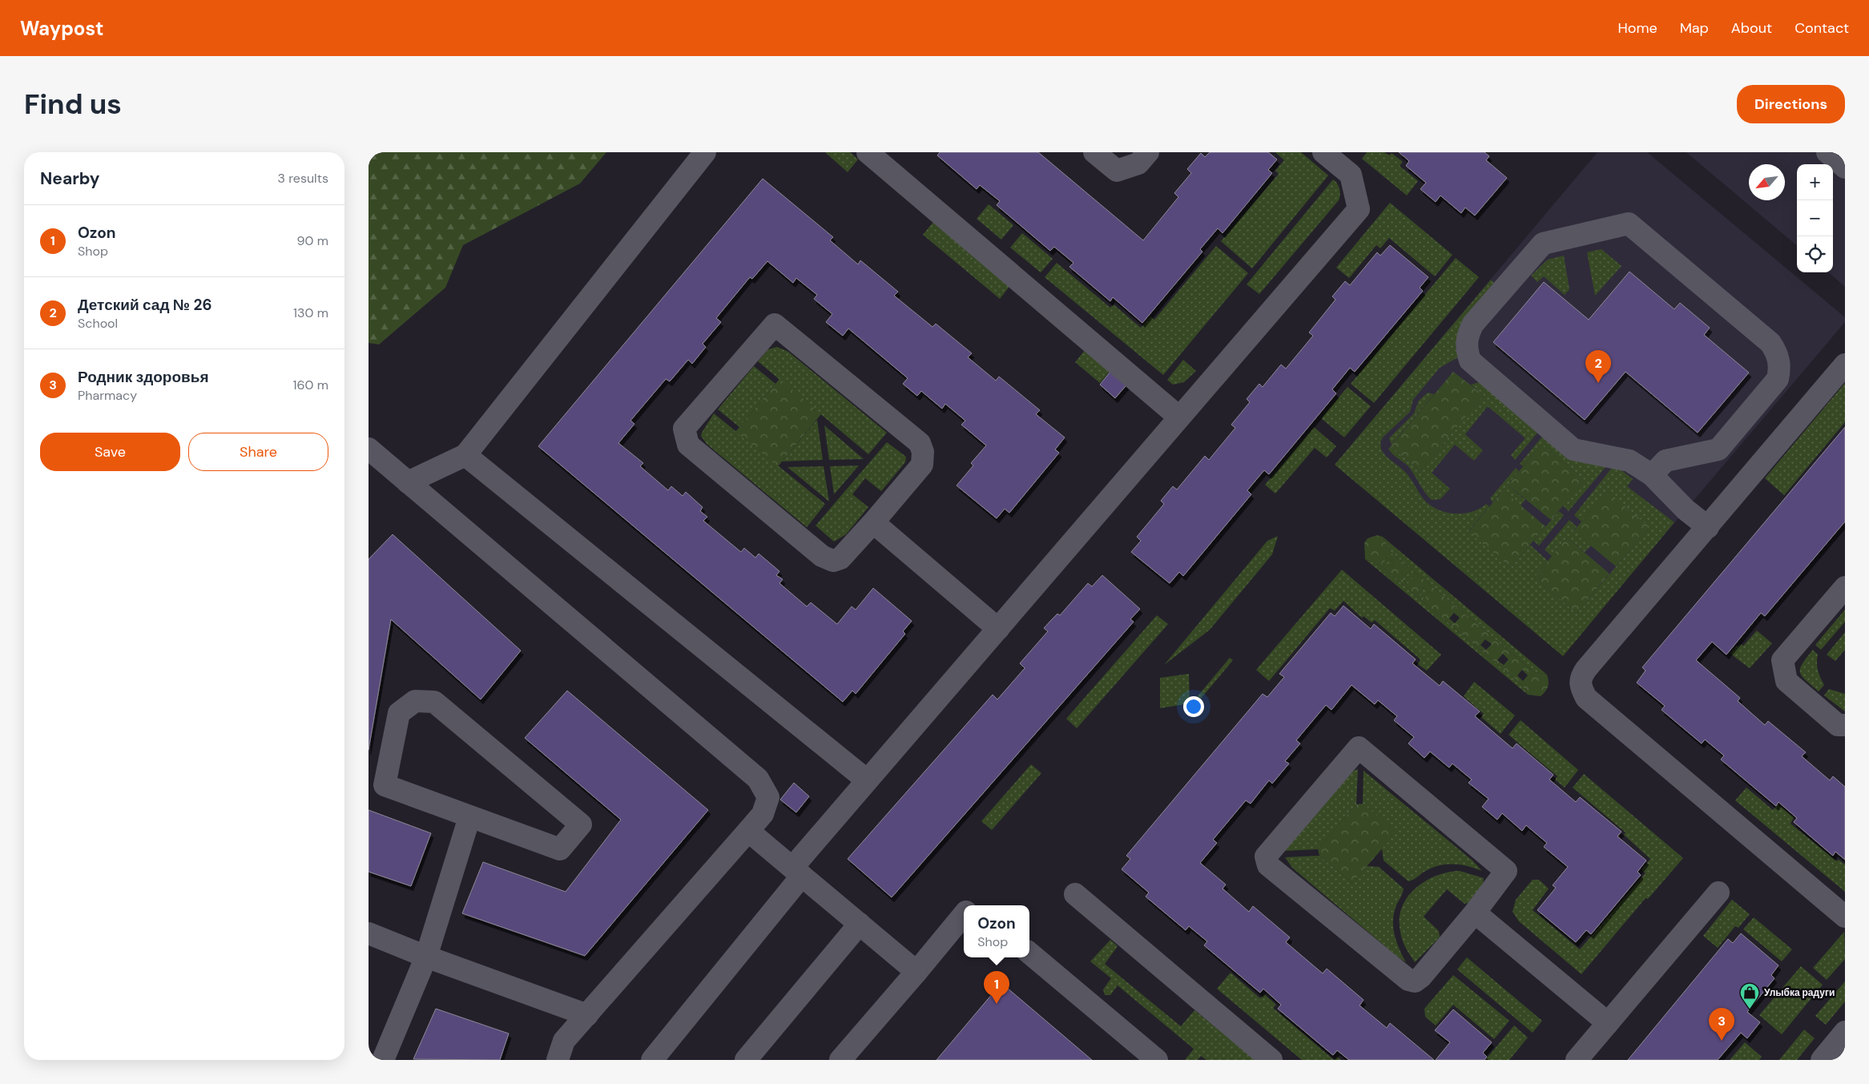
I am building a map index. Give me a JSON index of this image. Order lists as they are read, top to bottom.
{
  "places": {
    "shop": ["Улыбка радуги"]
  },
  "north": "bottom left",
  "page": {
    "header": "Waypost",
    "nav": [
      "Home",
      "Map",
      "About",
      "Contact"
    ],
    "buttons": [
      "Directions",
      ["Save", "Share"]
    ],
    "title": "Find us",
    "heading": ["Nearby", "3 results"],
    "map_buttons": ["+", "−"],
    "list": [
      {
        "mark": "1",
        "name": "Ozon",
        "note": "Shop",
        "value": "90 m"
      },
      {
        "mark": "2",
        "name": "Детский сад № 26",
        "note": "School",
        "value": "130 m"
      },
      {
        "mark": "3",
        "name": "Родник здоровья",
        "note": "Pharmacy",
        "value": "160 m"
      }
    ],
    "pins": ["2", "1", "3"],
    "popup": ["Ozon", "Shop"]
  }
}
